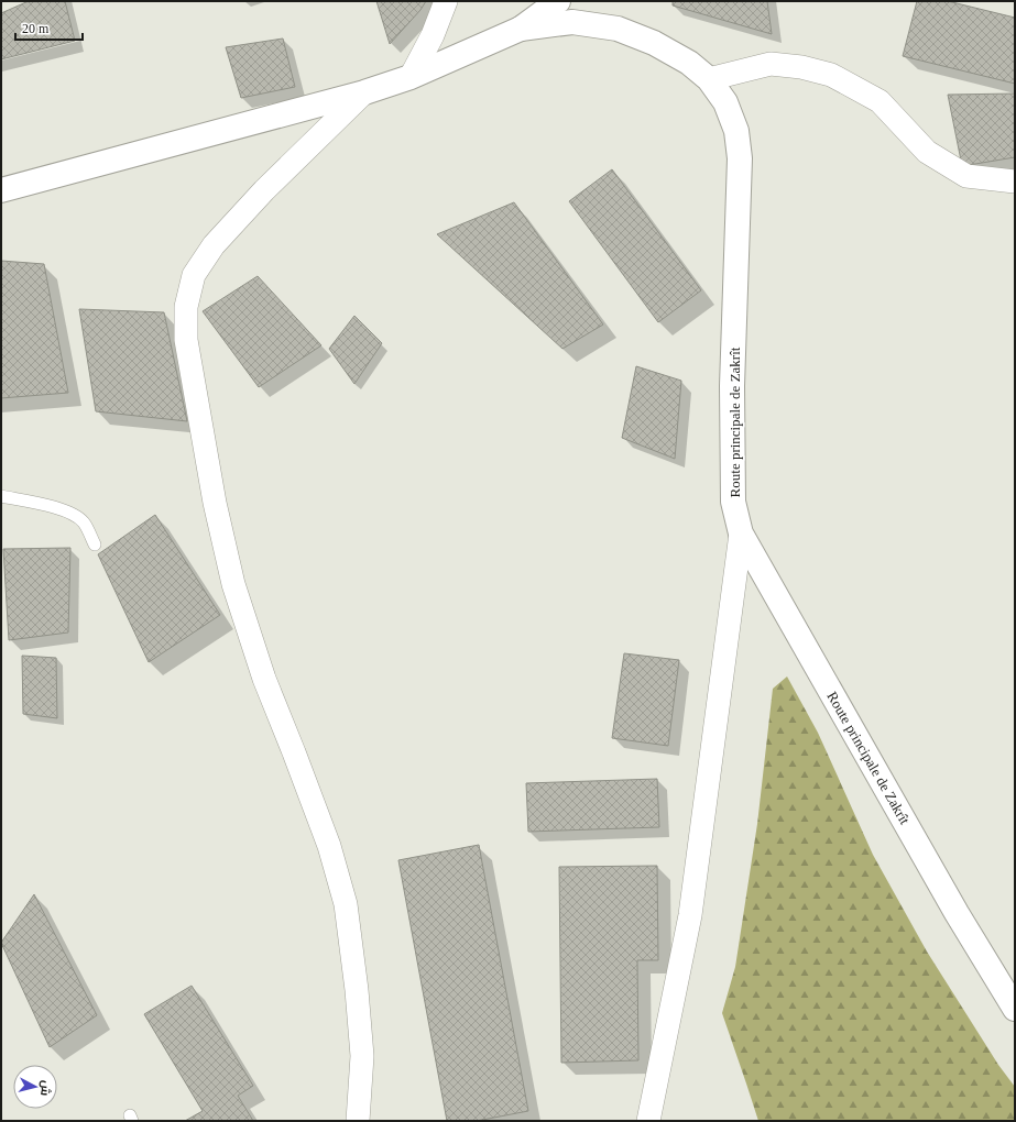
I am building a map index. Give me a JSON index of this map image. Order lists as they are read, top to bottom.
{
  "streets": {
    "street": ["Route principale de Zakrît"]
  },
  "scale_bar": "20 m",
  "north": "right"
}
